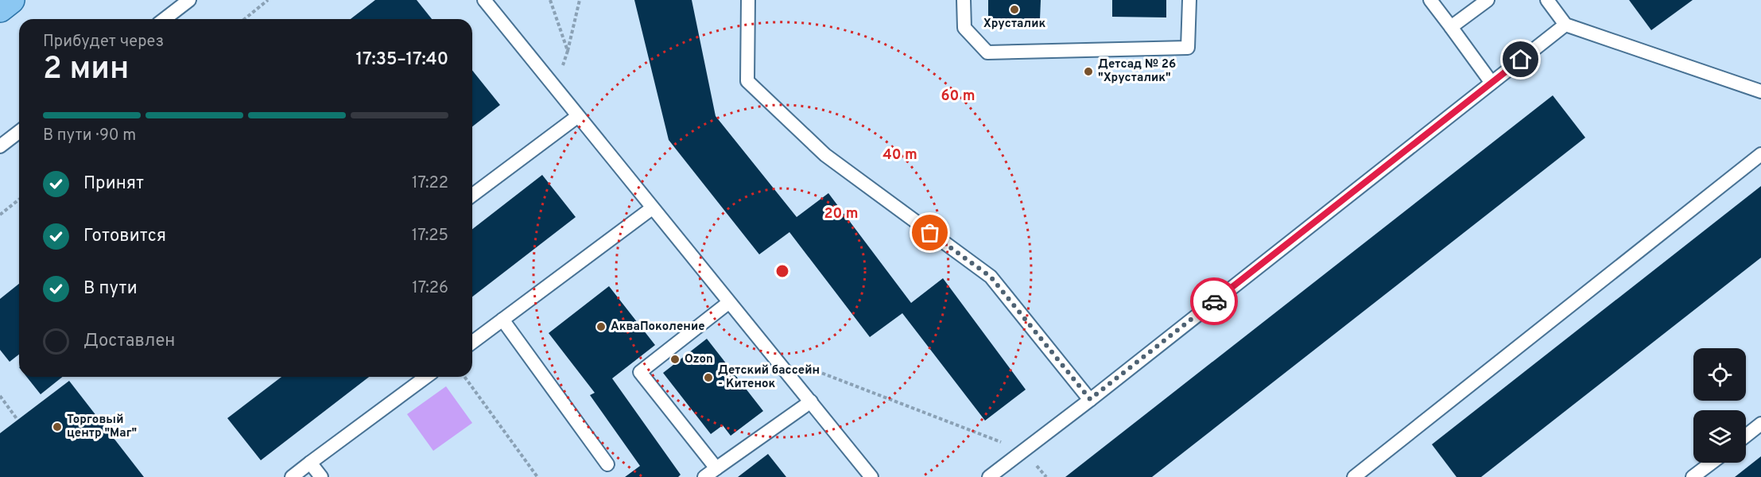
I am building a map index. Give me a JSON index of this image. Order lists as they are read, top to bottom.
{
  "places": [
    "Хрусталик",
    "Детсад № 26 \"Хрусталик\"",
    "АкваПоколение",
    "Ozon",
    "Детский бассейн - Китенок",
    "Торговый центр \"Маг\""
  ],
  "page": {
    "heading": ["2 мин", "Прибудет через", "17:35–17:40"],
    "bar": "В пути · 90 m",
    "list": [
      ["Принят", "17:22"],
      ["Готовится", "17:25"],
      ["В пути", "17:26"],
      "Доставлен"
    ]
  },
  "rings": ["60 m", "40 m", "20 m"]
}
